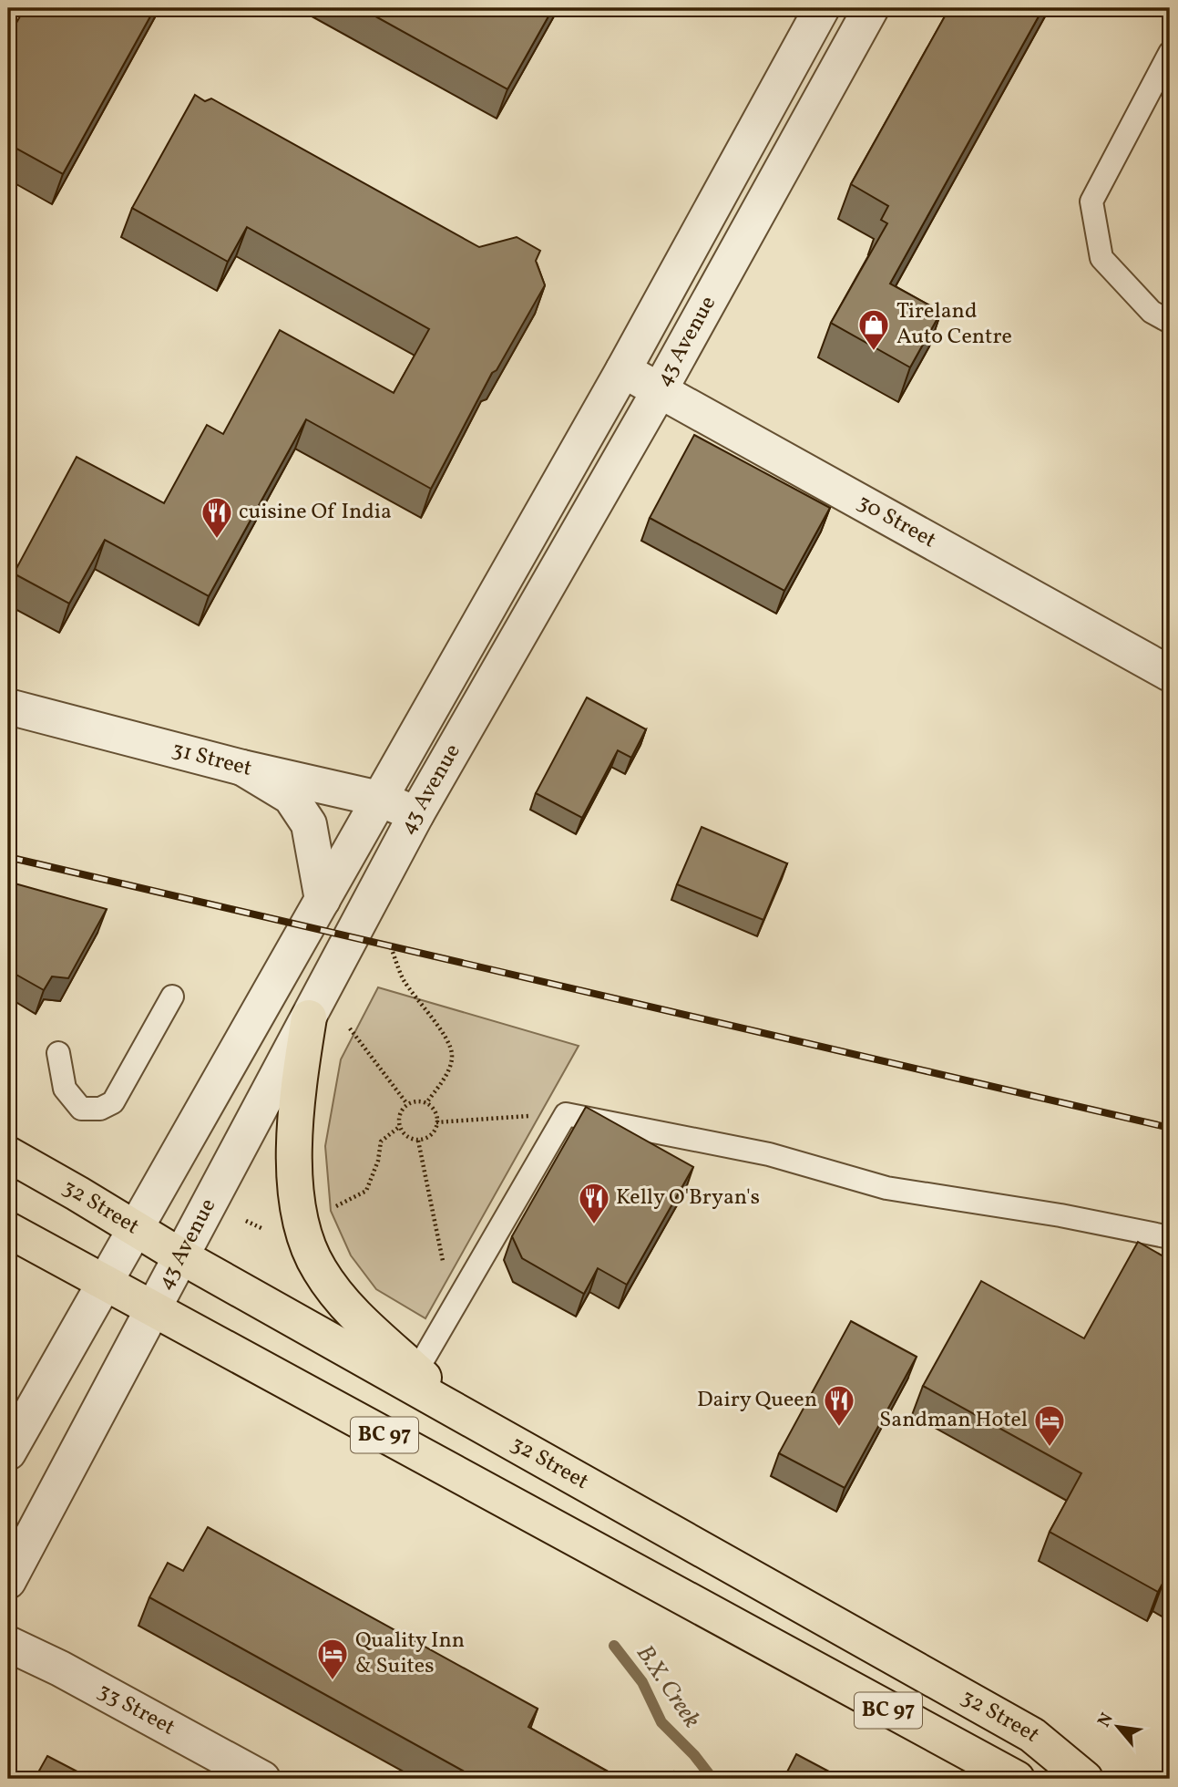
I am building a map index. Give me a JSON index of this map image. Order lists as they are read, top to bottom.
{
  "streets": {
    "highway": ["32 Street", "BC 97"],
    "street": [
      "43 Avenue",
      "30 Street",
      "31 Street",
      "33 Street"
    ]
  },
  "crossings": [
    ["43 Avenue", "30 Street"],
    ["43 Avenue", "31 Street"],
    ["43 Avenue", "32 Street"]
  ],
  "water": ["B.X. Creek"],
  "places": {
    "shop": ["Tireland Auto Centre"],
    "restaurant": ["cuisine Of India", "Kelly O'Bryan's", "Dairy Queen"],
    "hotel": ["Sandman Hotel", "Quality Inn & Suites"]
  },
  "north": "top left"
}
